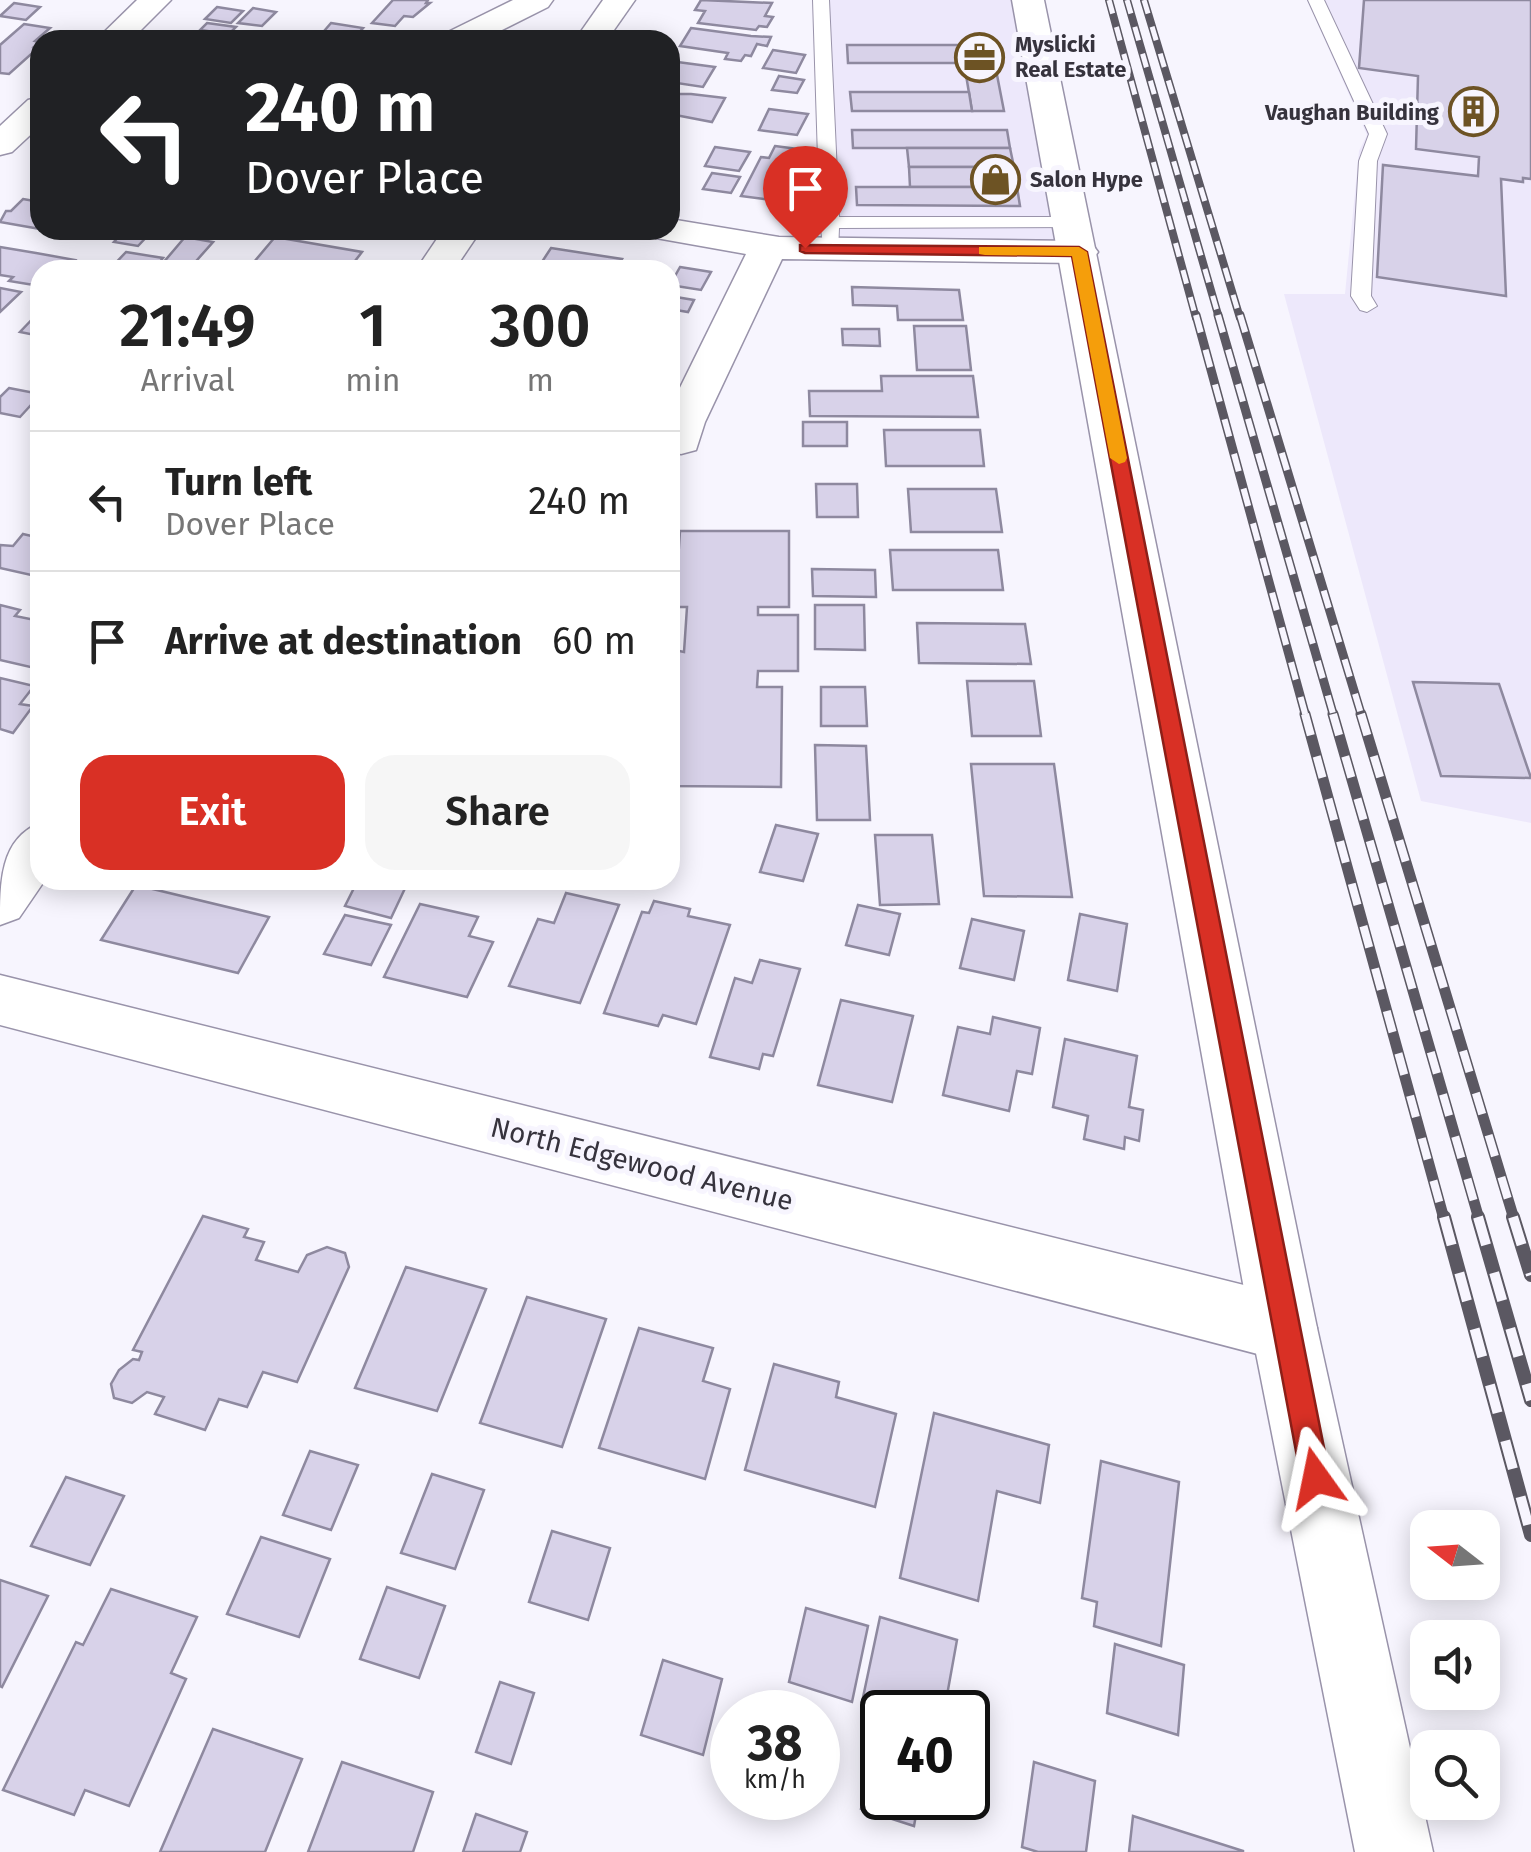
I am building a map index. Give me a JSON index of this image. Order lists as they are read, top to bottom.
{
  "streets": {
    "street": ["North Edgewood Avenue"]
  },
  "places": {
    "office": ["Myslicki Real Estate"],
    "building": ["Vaughan Building"],
    "shop": ["Salon Hype"]
  },
  "north": "left",
  "page": {
    "turn": ["240 m", "Dover Place"],
    "eta": [
      "21:49",
      "Arrival",
      "1",
      "min",
      "300",
      "m"
    ],
    "list": [
      {
        "name": "Turn left",
        "note": "Dover Place",
        "value": "240 m"
      },
      {
        "name": "Arrive at destination",
        "value": "60 m"
      }
    ],
    "buttons": ["Exit", "Share"],
    "speed": "38 km/h",
    "limit": "40"
  }
}
